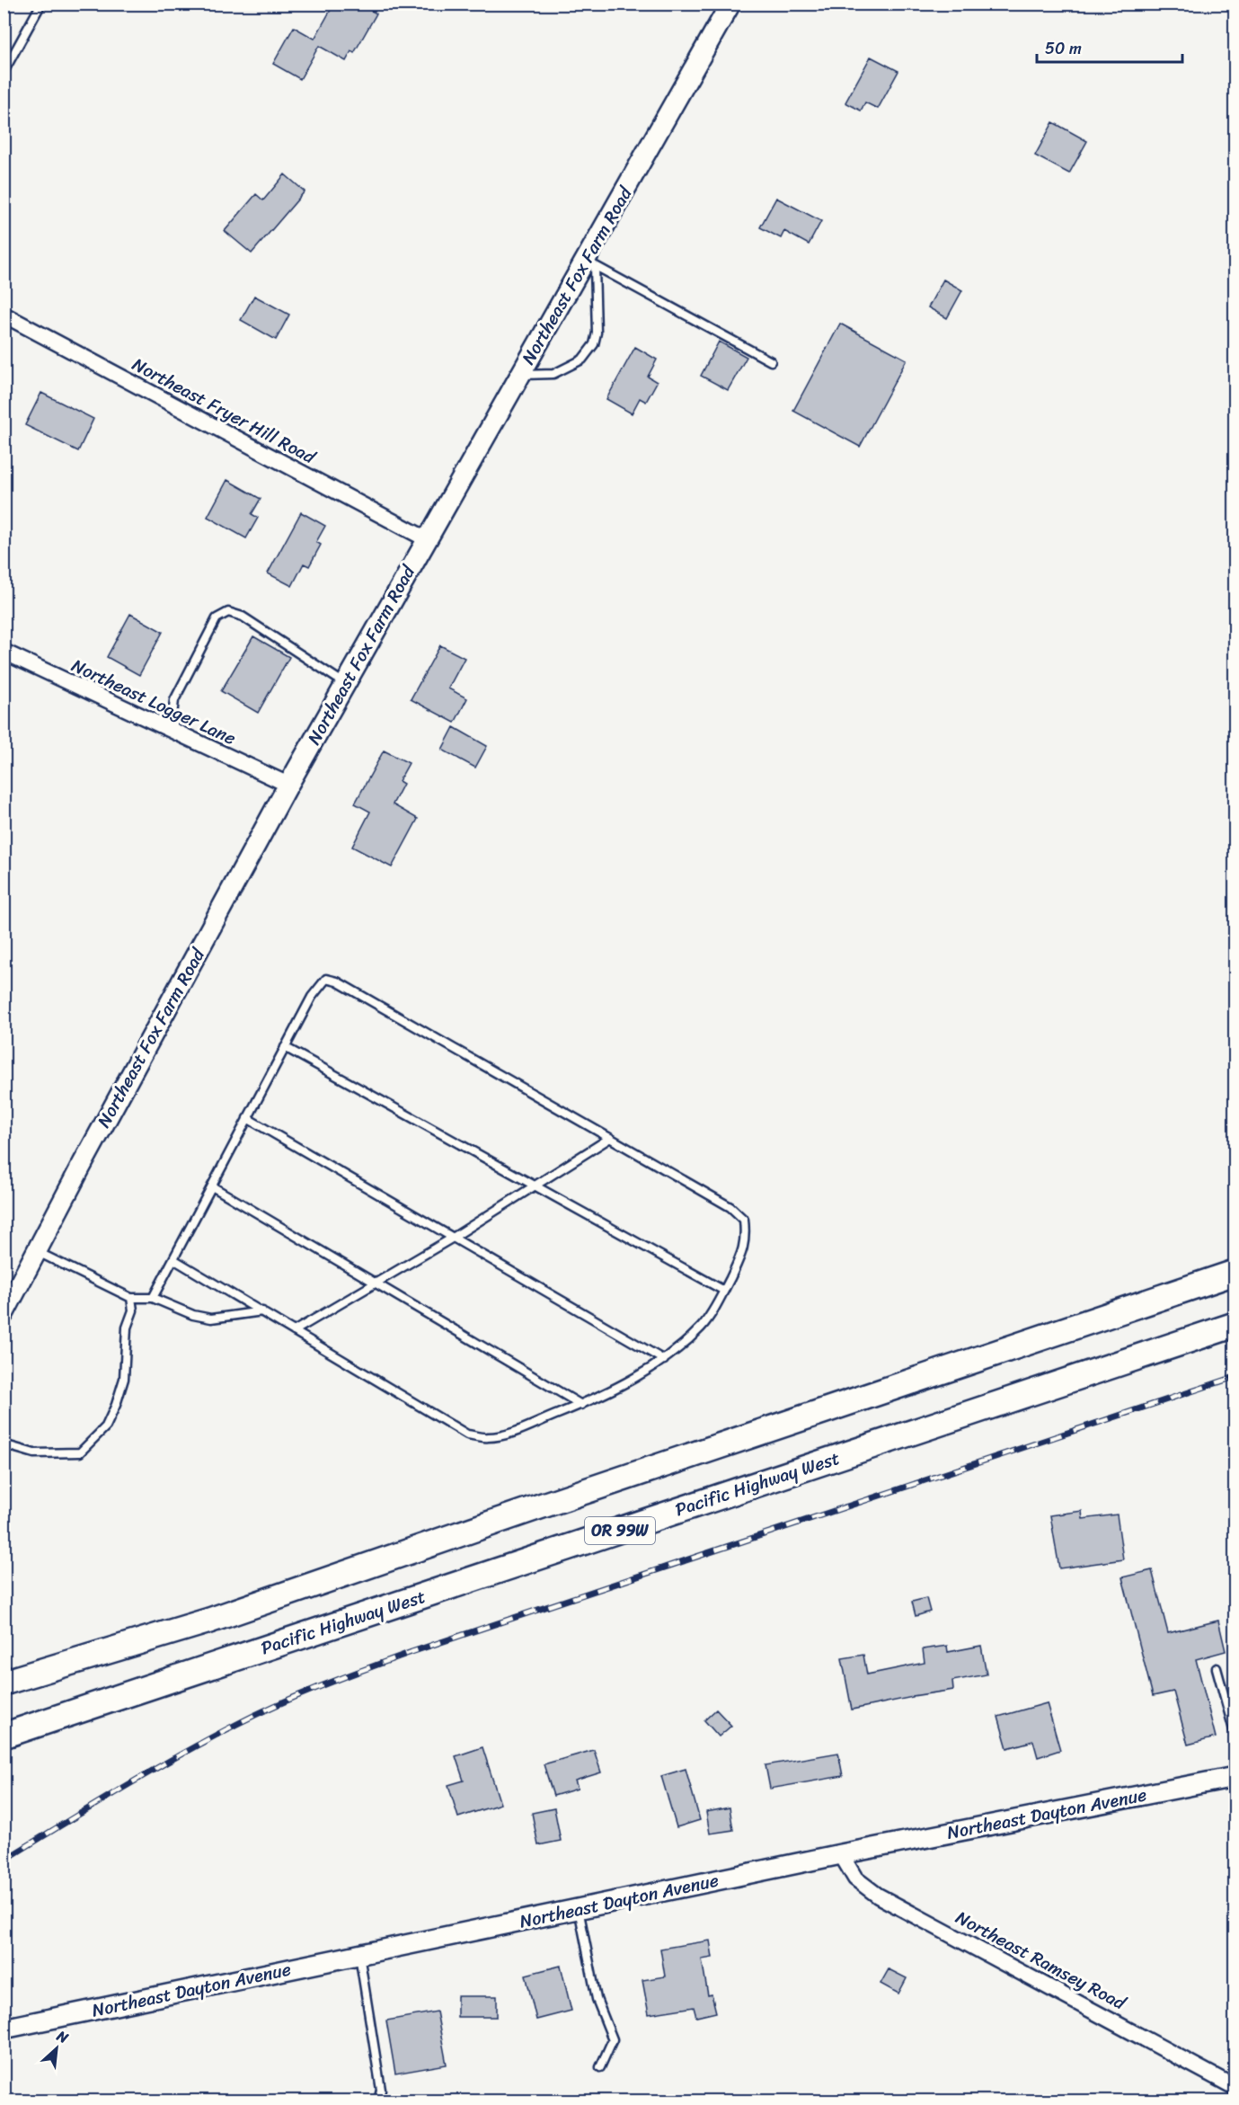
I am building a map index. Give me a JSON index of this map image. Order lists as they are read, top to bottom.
{
  "streets": {
    "main road": ["Pacific Highway West", "OR 99W"],
    "street": [
      "Northeast Fox Farm Road",
      "Northeast Fryer Hill Road",
      "Northeast Logger Lane",
      "Northeast Dayton Avenue",
      "Northeast Ramsey Road"
    ]
  },
  "crossings": [
    ["Northeast Fox Farm Road", "Northeast Fryer Hill Road"],
    ["Northeast Fox Farm Road", "Northeast Logger Lane"],
    ["Northeast Dayton Avenue", "Northeast Ramsey Road"]
  ],
  "scale_bar": "50 m",
  "north": "top right"
}
